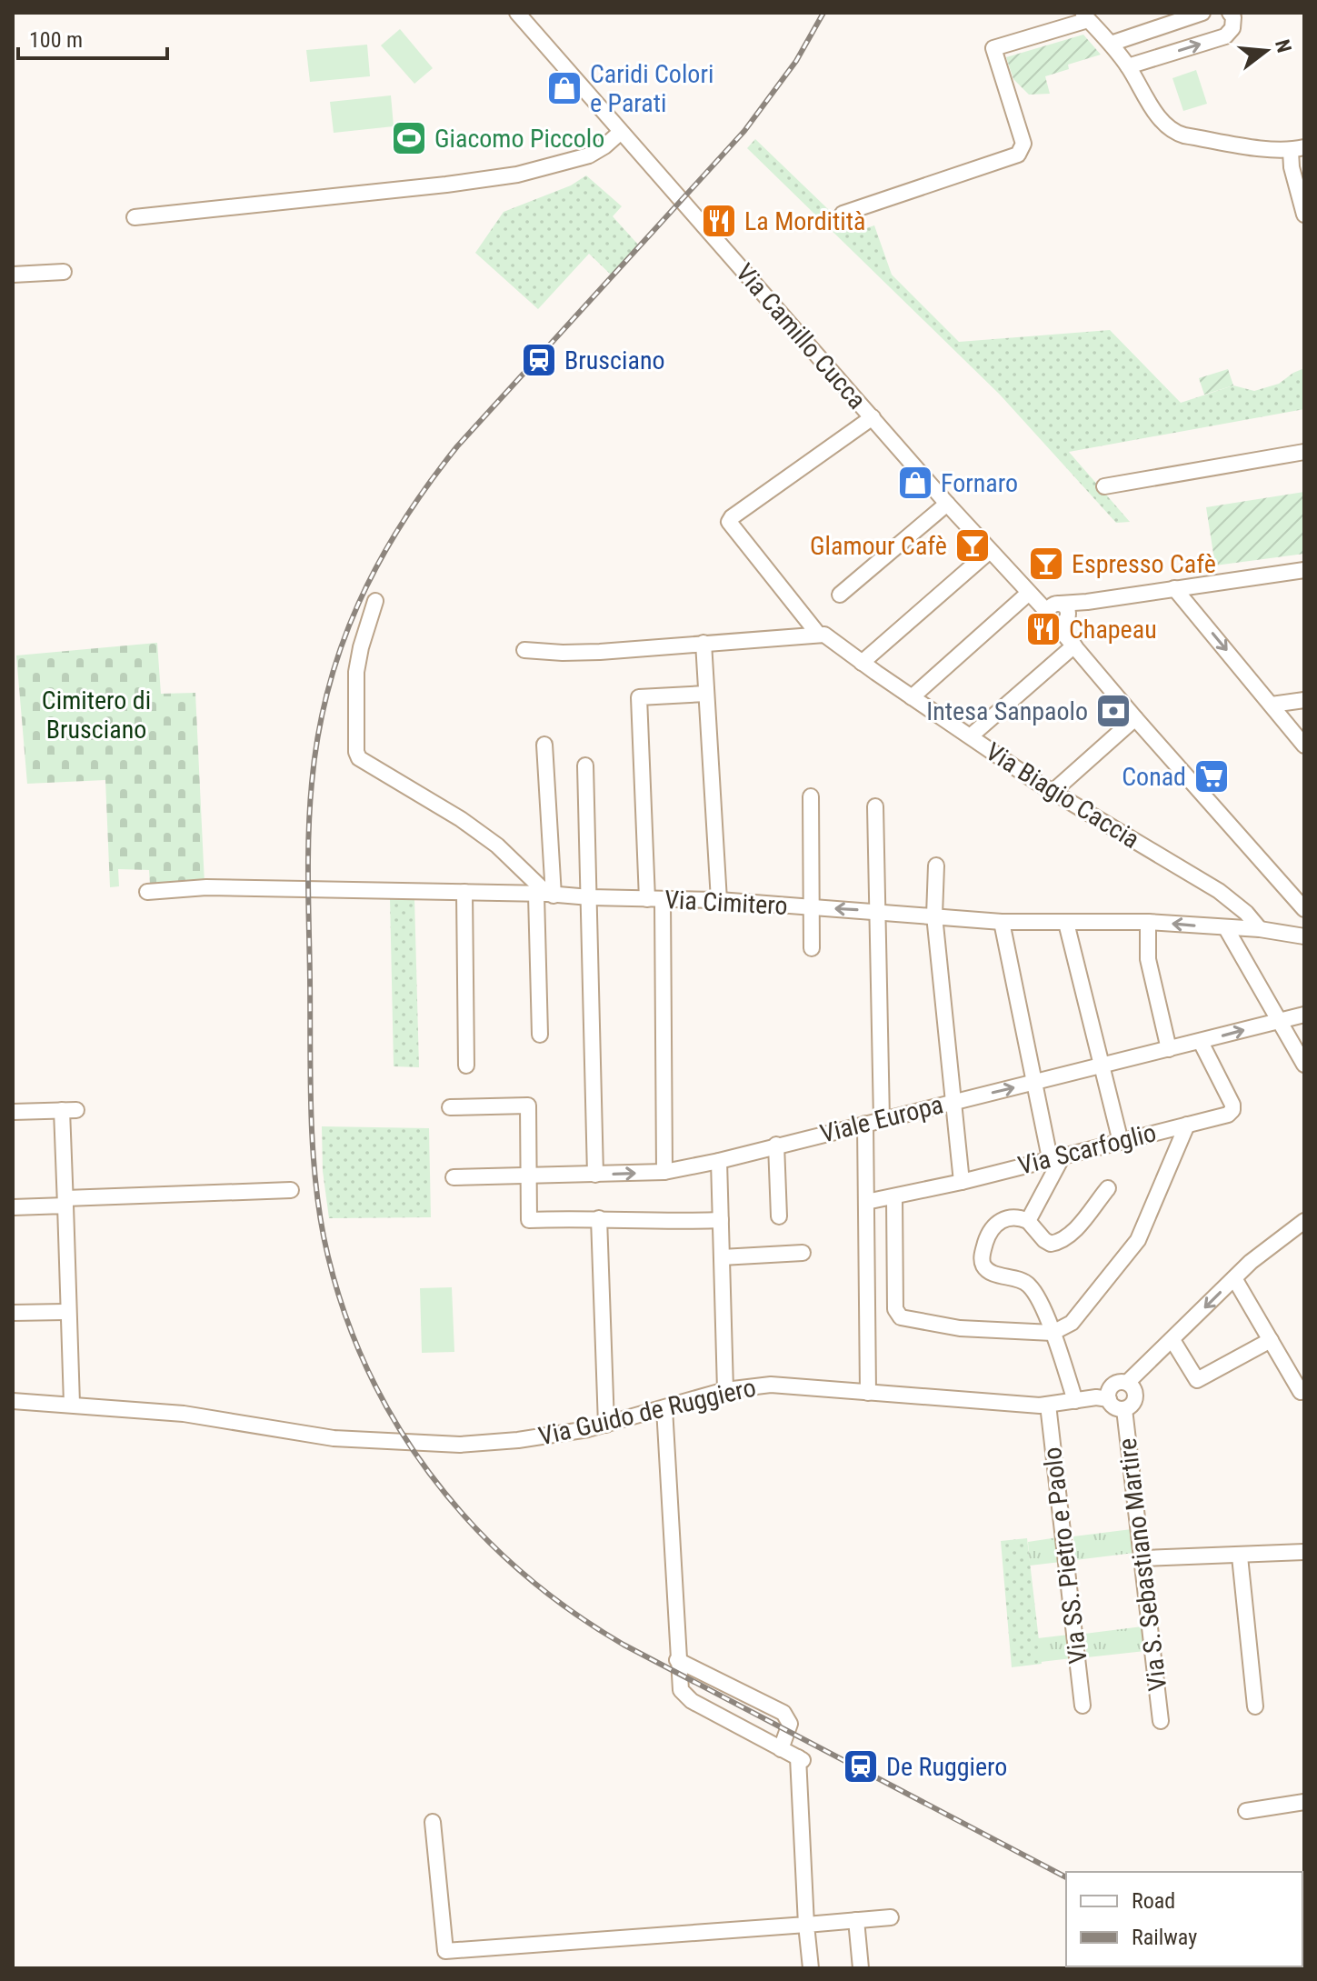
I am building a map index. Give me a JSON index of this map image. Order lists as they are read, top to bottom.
{
  "streets": {
    "street": [
      "Via Camillo Cucca",
      "Via Biagio Caccia",
      "Via Cimitero",
      "Viale Europa",
      "Via Scarfoglio",
      "Via Guido de Ruggiero",
      "Via SS. Pietro e Paolo",
      "Via S. Sebastiano Martire"
    ]
  },
  "crossings": [
    ["Via Camillo Cucca", "Via Biagio Caccia"],
    ["Via Biagio Caccia", "Via Cimitero"],
    ["Viale Europa", "Via Scarfoglio"],
    ["Via Guido de Ruggiero", "Via SS. Pietro e Paolo"],
    ["Via Guido de Ruggiero", "Via S. Sebastiano Martire"]
  ],
  "parks": ["Cimitero di Brusciano"],
  "places": {
    "shop": ["Caridi Colori e Parati", "Fornaro"],
    "sports": ["Giacomo Piccolo"],
    "restaurant": ["La Morditità", "Chapeau"],
    "station": ["Brusciano", "De Ruggiero"],
    "bar": ["Glamour Cafè", "Espresso Cafè"],
    "bank": ["Intesa Sanpaolo"],
    "supermarket": ["Conad"]
  },
  "legend": ["Road", "Railway"],
  "scale_bar": "100 m",
  "north": "right"
}
